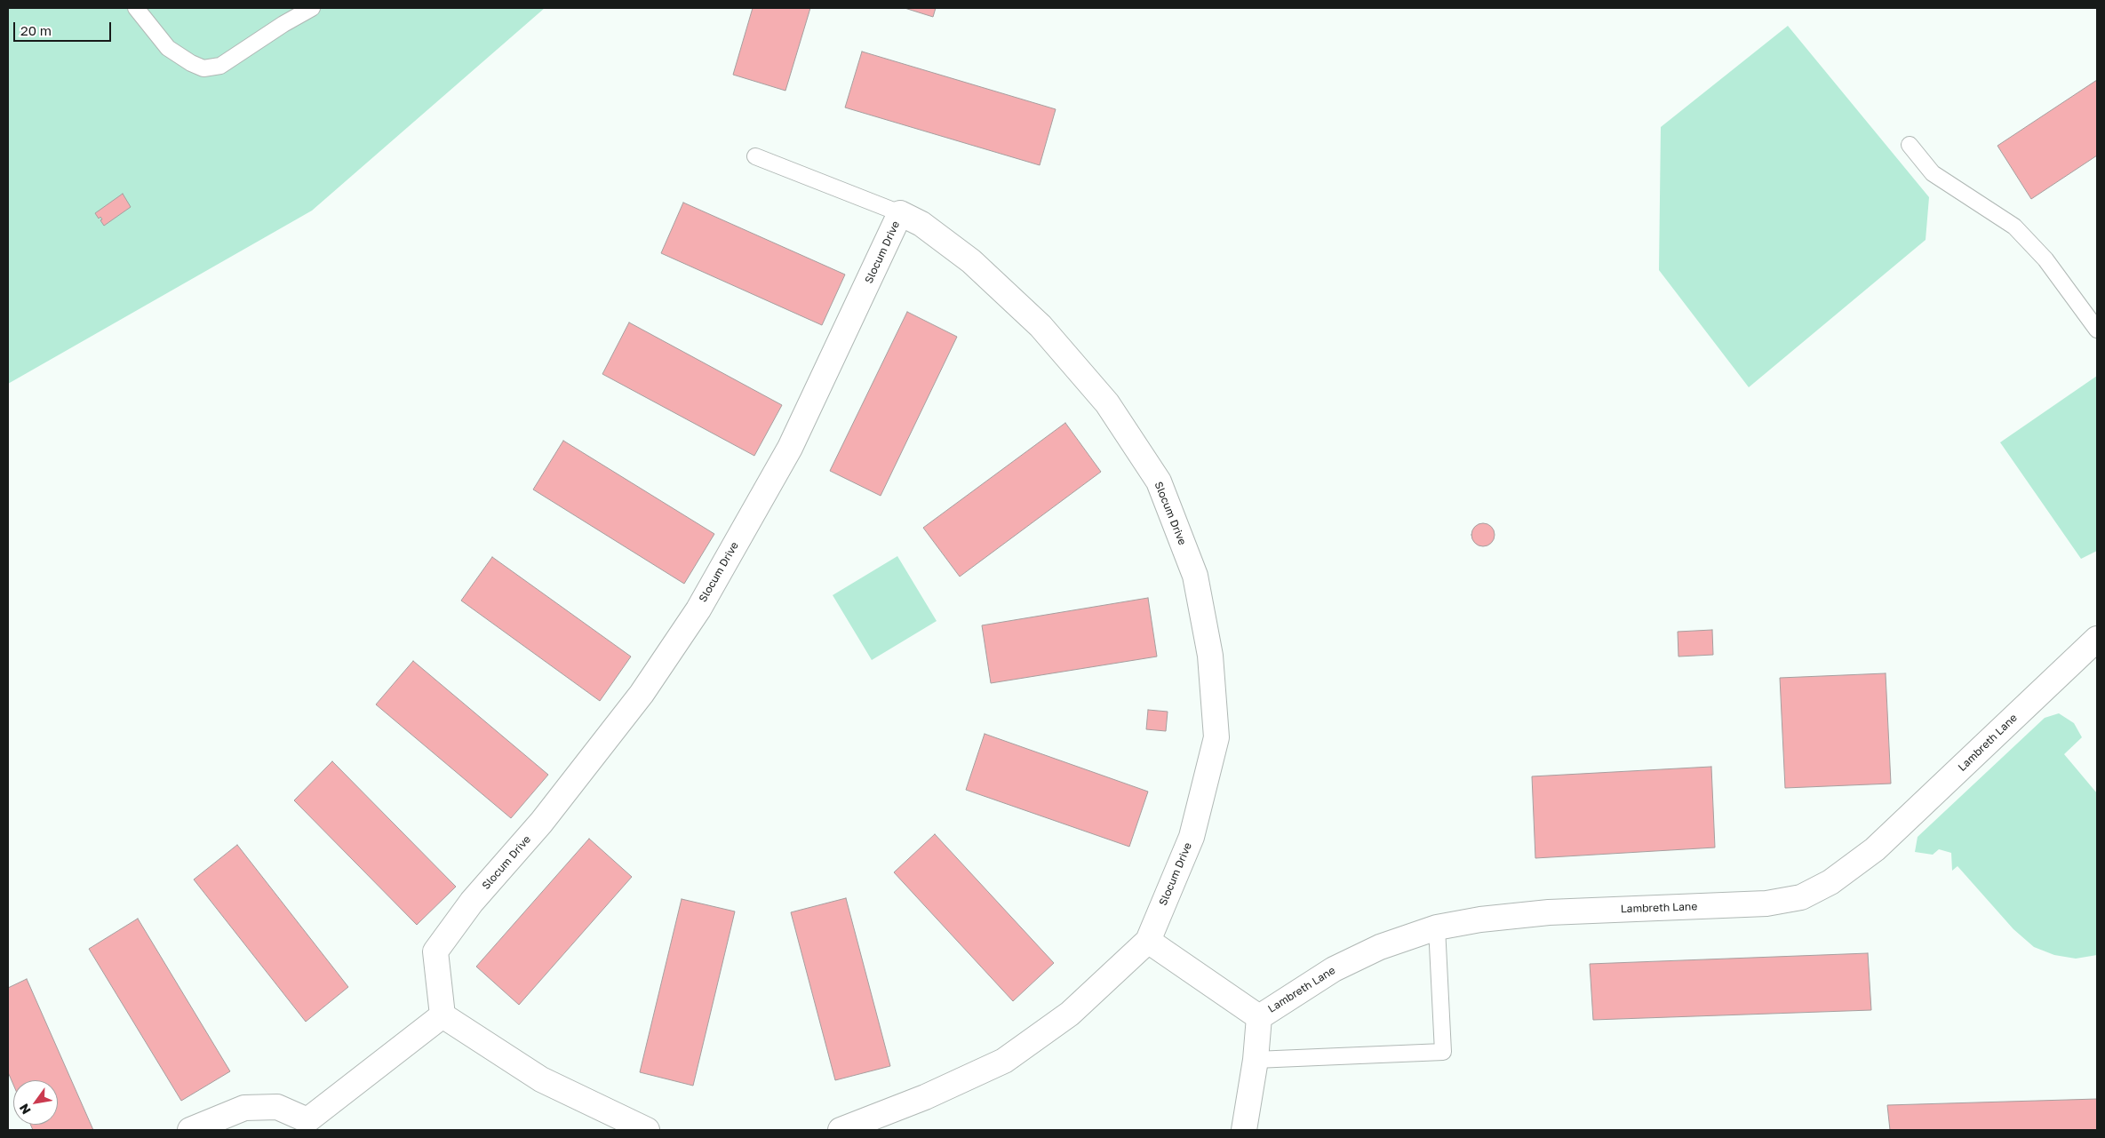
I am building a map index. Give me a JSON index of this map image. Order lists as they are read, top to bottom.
{
  "streets": {
    "street": ["Slocum Drive", "Lambreth Lane"]
  },
  "scale_bar": "20 m",
  "north": "bottom left"
}
